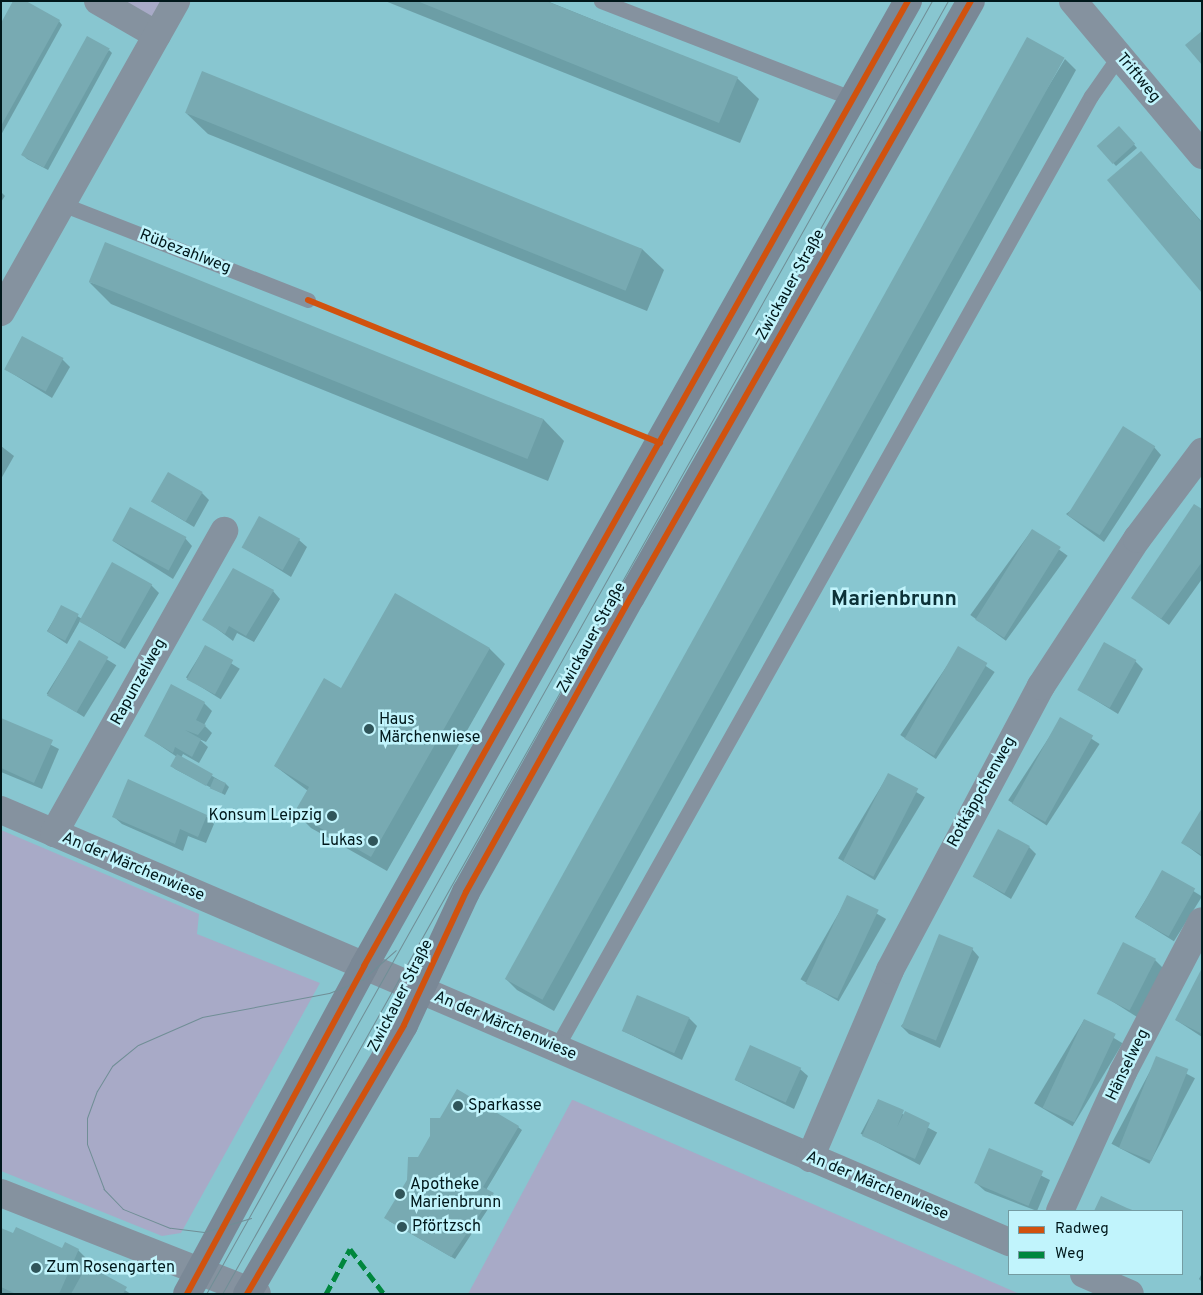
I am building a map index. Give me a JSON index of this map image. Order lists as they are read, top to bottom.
{
  "streets": {
    "main road": ["Zwickauer Straße"],
    "street": [
      "Triftweg",
      "Rapunzelweg",
      "Rotkäppchenweg",
      "An der Märchenwiese",
      "Hänselweg"
    ],
    "lane": ["Rübezahlweg"]
  },
  "crossings": [
    ["Zwickauer Straße", "An der Märchenwiese"],
    ["Rapunzelweg", "An der Märchenwiese"],
    ["Rotkäppchenweg", "An der Märchenwiese"]
  ],
  "districts": ["Marienbrunn"],
  "places": [
    "Haus Märchenwiese",
    "Konsum Leipzig",
    "Lukas",
    "Sparkasse",
    "Apotheke Marienbrunn",
    "Pförtzsch",
    "Zum Rosengarten"
  ],
  "legend": ["Radweg", "Weg"]
}
